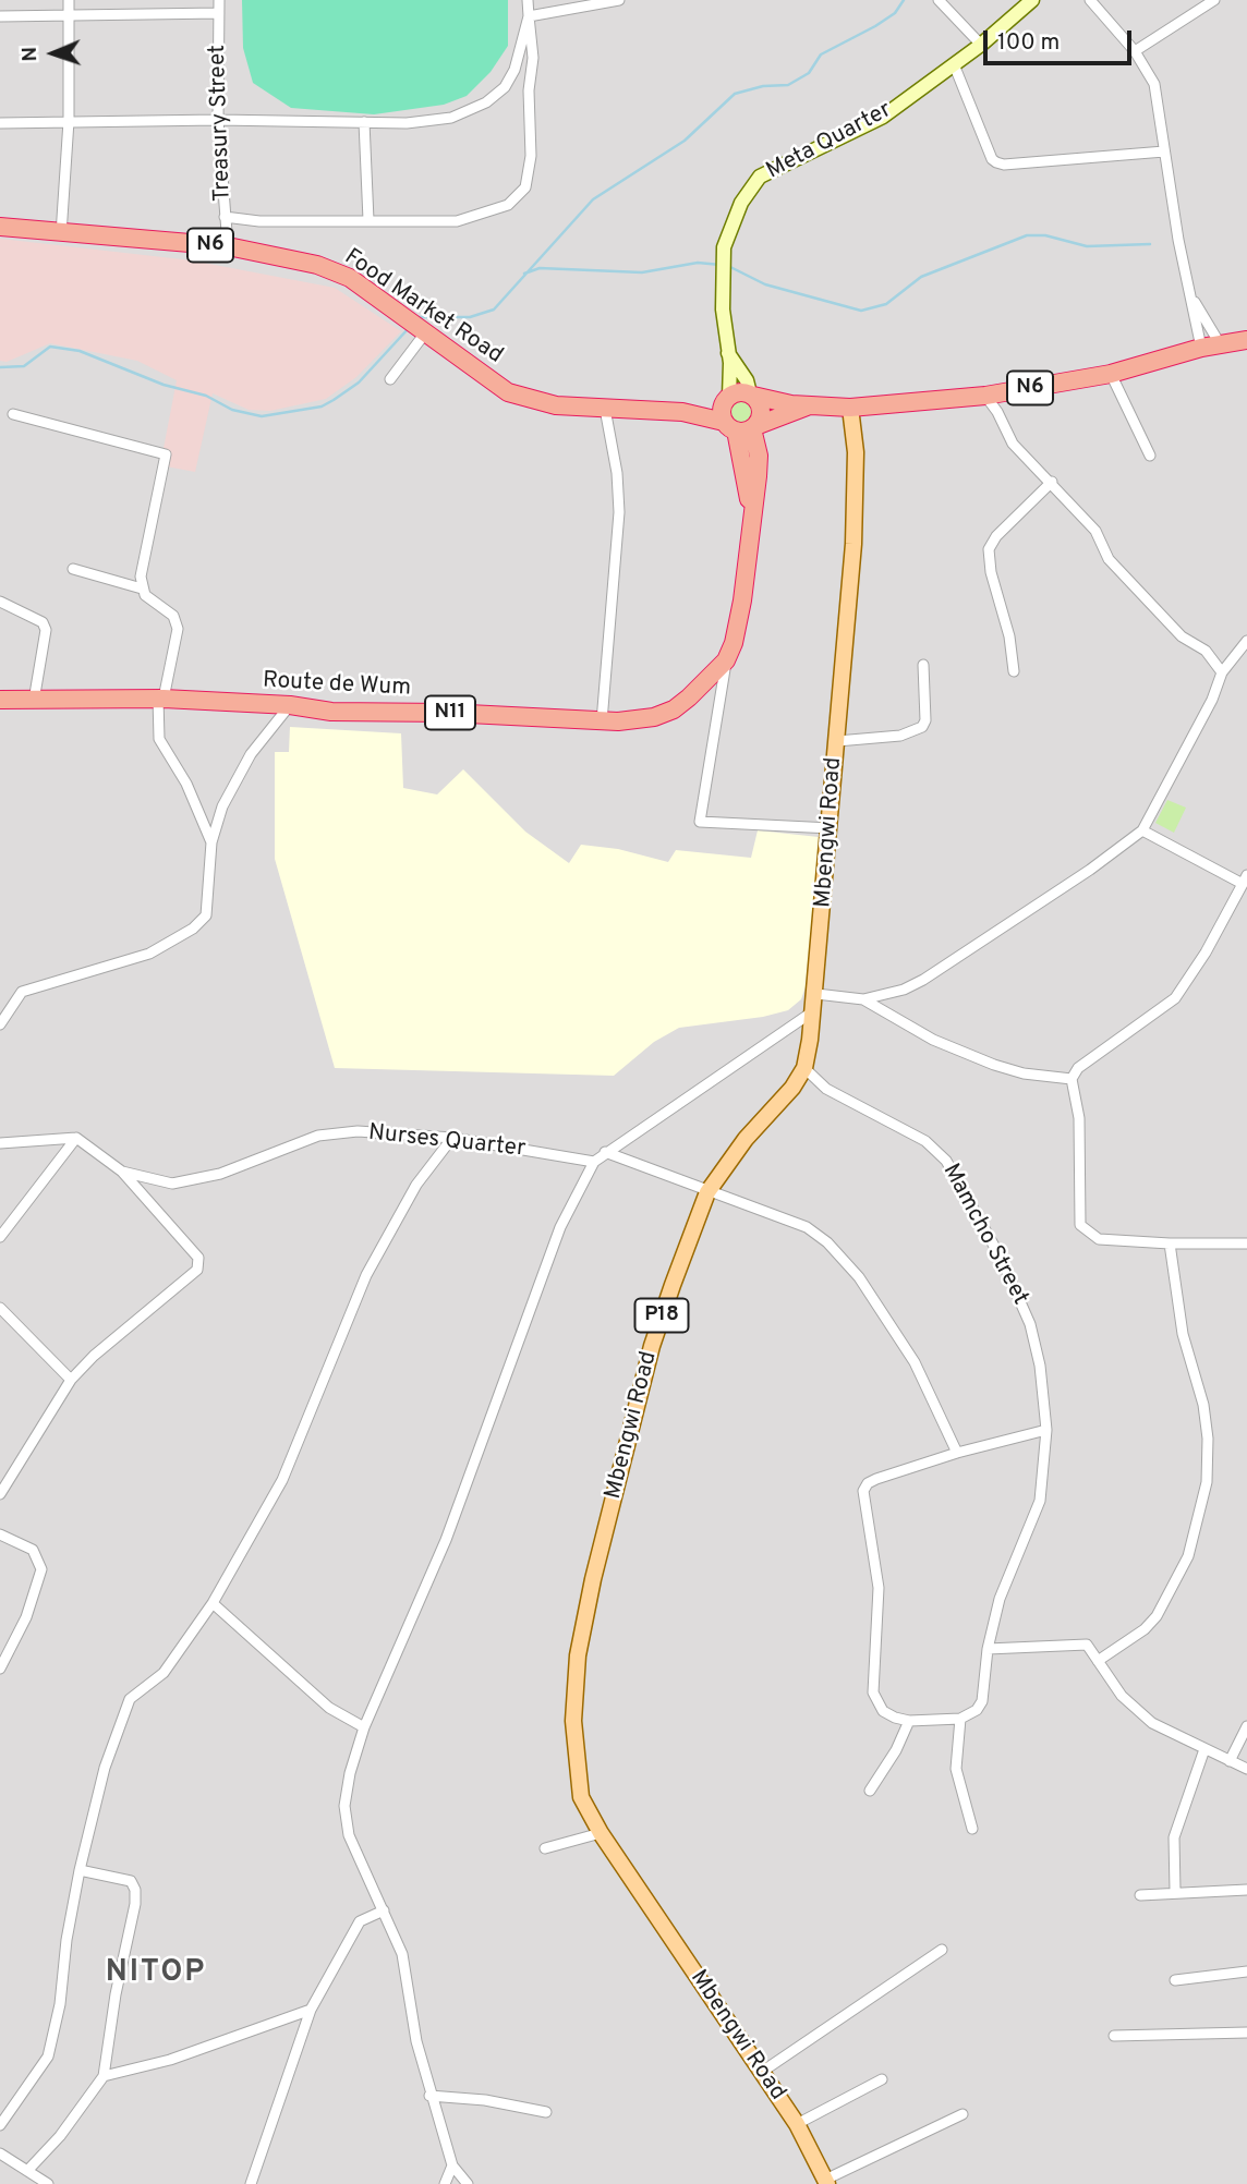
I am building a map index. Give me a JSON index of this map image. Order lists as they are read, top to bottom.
{
  "streets": {
    "highway": [
      "N6",
      "Food Market Road",
      "Route de Wum",
      "N11"
    ],
    "main road": ["Meta Quarter", "Mbengwi Road", "P18"],
    "street": ["Treasury Street", "Nurses Quarter", "Mamcho Street"]
  },
  "crossings": [
    ["Treasury Street", "Food Market Road"],
    ["N6", "Food Market Road"],
    ["N6", "Mbengwi Road"],
    ["Mbengwi Road", "Mamcho Street"]
  ],
  "districts": ["NITOP"],
  "scale_bar": "100 m",
  "north": "left"
}
